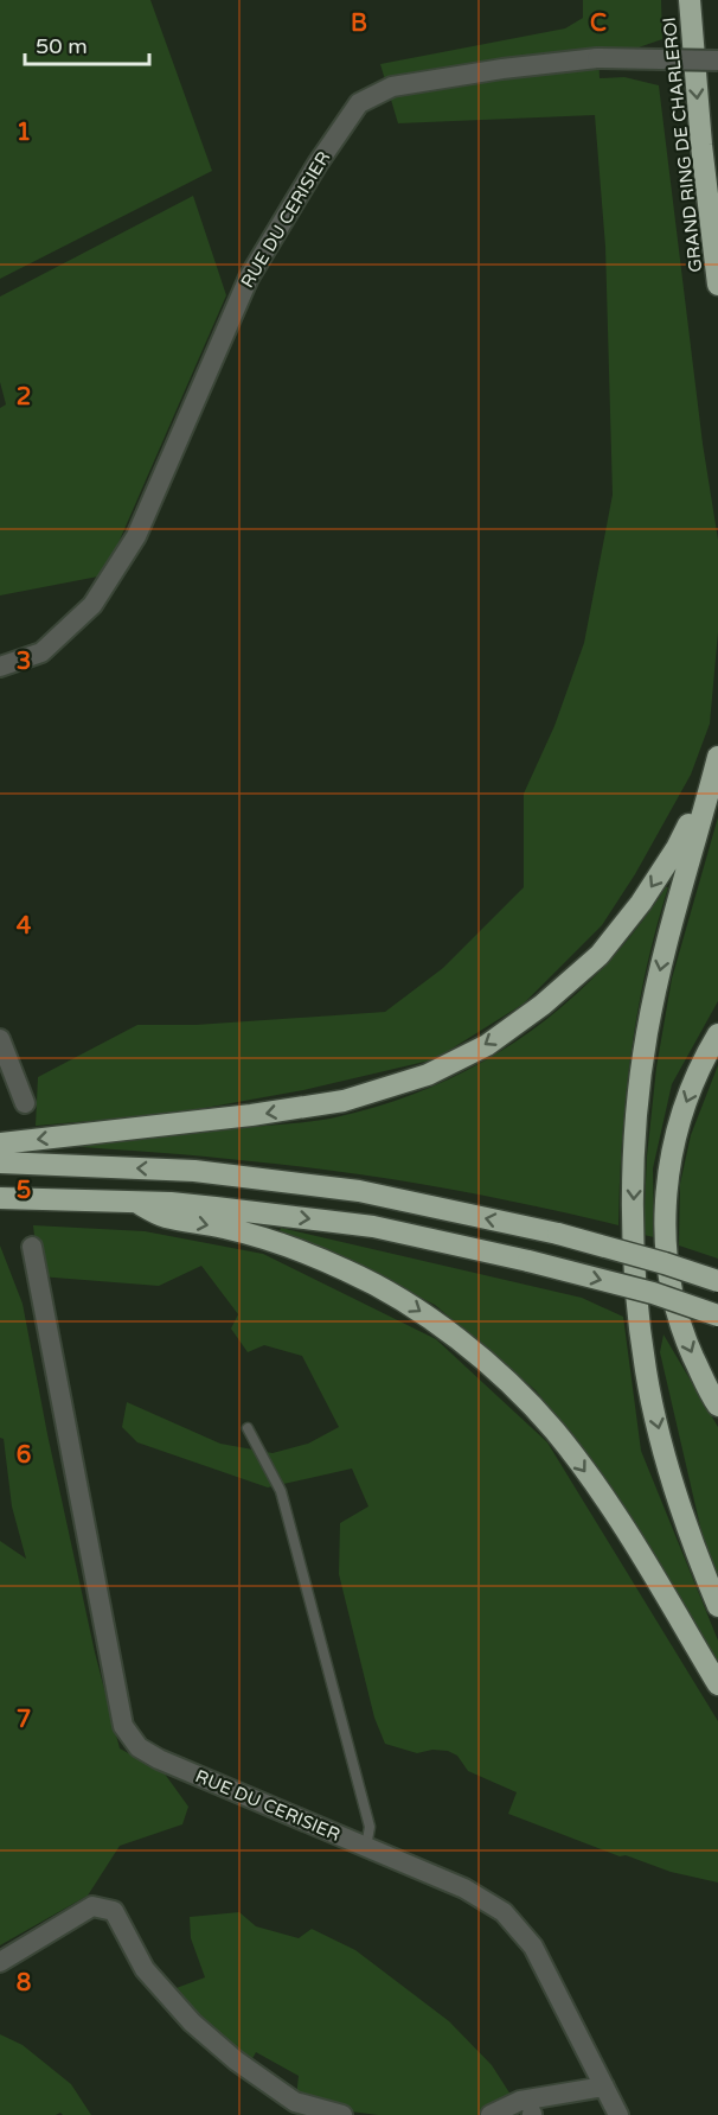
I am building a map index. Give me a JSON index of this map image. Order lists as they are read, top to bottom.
{
  "streets": {
    "highway": ["GRAND RING DE CHARLEROI"],
    "street": ["RUE DU CERISIER"]
  },
  "one_way": ["GRAND RING DE CHARLEROI"],
  "scale_bar": "50 m",
  "grid": {
    "columns": ["B", "C"],
    "rows": [
      "1",
      "2",
      "3",
      "4",
      "5",
      "6",
      "7",
      "8"
    ]
  }
}
